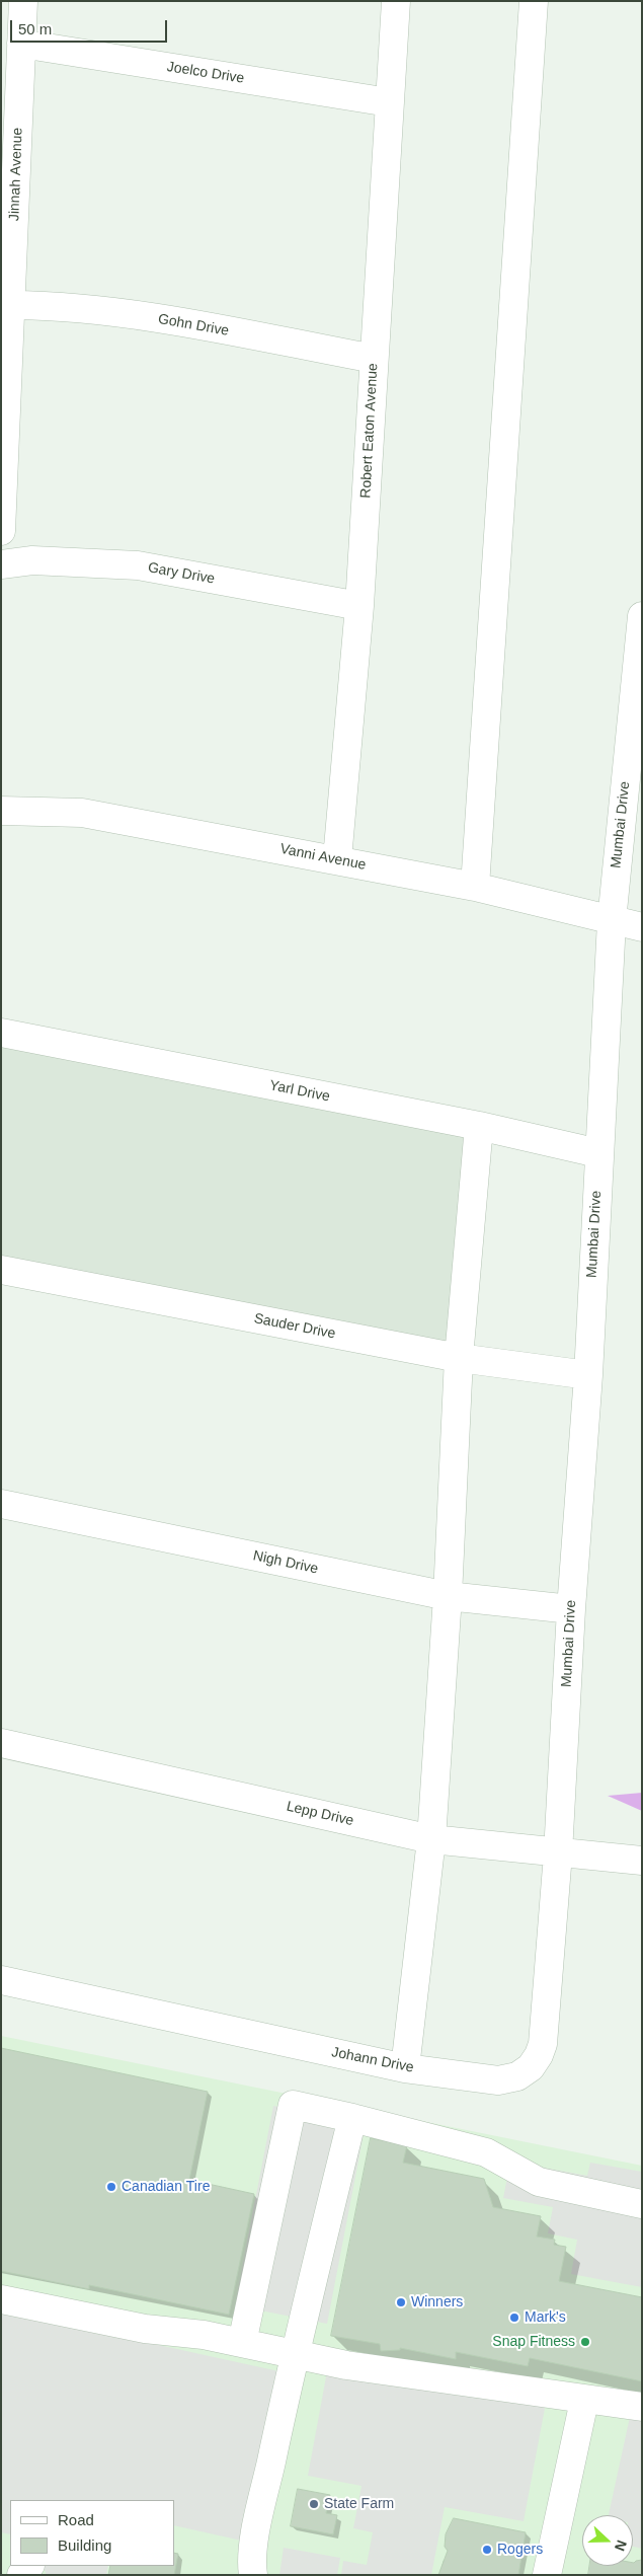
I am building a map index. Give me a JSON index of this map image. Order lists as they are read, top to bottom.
{
  "streets": {
    "street": [
      "Joelco Drive",
      "Jinnah Avenue",
      "Gohn Drive",
      "Robert Eaton Avenue",
      "Gary Drive",
      "Mumbai Drive",
      "Vanni Avenue",
      "Yarl Drive",
      "Sauder Drive",
      "Nigh Drive",
      "Lepp Drive",
      "Johann Drive"
    ]
  },
  "crossings": [
    ["Joelco Drive", "Jinnah Avenue"],
    ["Joelco Drive", "Robert Eaton Avenue"],
    ["Jinnah Avenue", "Gohn Drive"],
    ["Gohn Drive", "Robert Eaton Avenue"],
    ["Robert Eaton Avenue", "Gary Drive"],
    ["Robert Eaton Avenue", "Vanni Avenue"],
    ["Mumbai Drive", "Vanni Avenue"],
    ["Mumbai Drive", "Yarl Drive"],
    ["Mumbai Drive", "Sauder Drive"],
    ["Mumbai Drive", "Nigh Drive"],
    ["Mumbai Drive", "Lepp Drive"],
    ["Mumbai Drive", "Johann Drive"],
    ["Lepp Drive", "Johann Drive"]
  ],
  "places": [
    "Canadian Tire",
    "Winners",
    "Mark's",
    "Snap Fitness",
    "State Farm",
    "Rogers"
  ],
  "legend": ["Road", "Building"],
  "scale_bar": "50 m",
  "north": "right"
}
